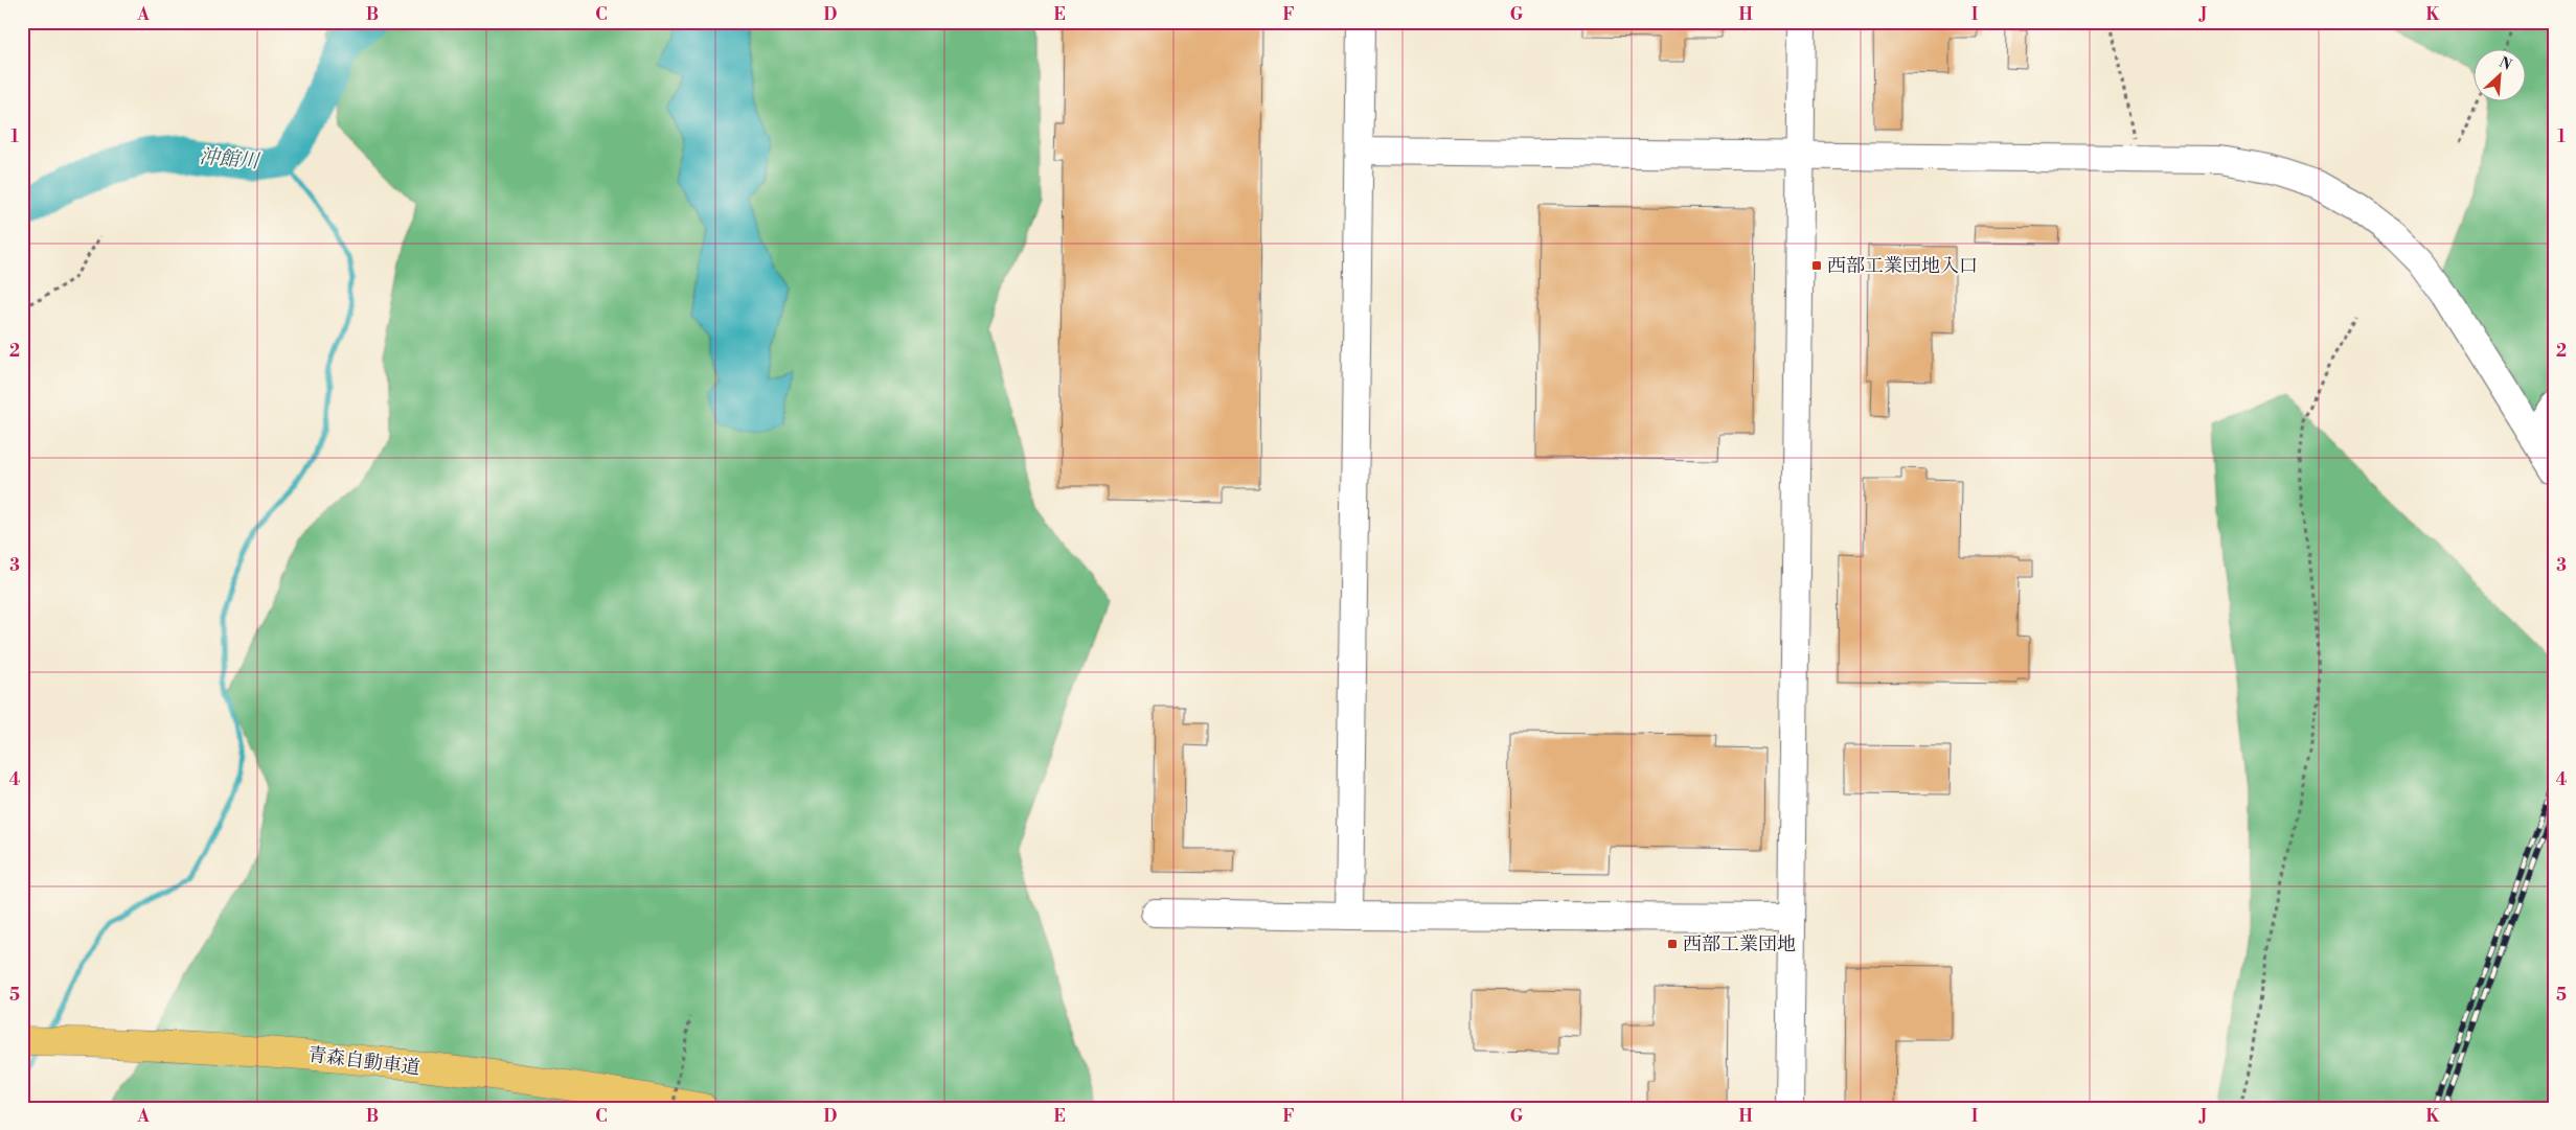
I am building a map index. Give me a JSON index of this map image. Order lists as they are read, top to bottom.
{
  "streets": {
    "highway": ["青森自動車道"]
  },
  "water": ["沖館川"],
  "places": {
    "transit": ["西部工業団地入口", "西部工業団地"]
  },
  "north": "top right",
  "grid": {
    "columns": [
      "A",
      "B",
      "C",
      "D",
      "E",
      "F",
      "G",
      "H",
      "I",
      "J",
      "K"
    ],
    "rows": [
      "1",
      "2",
      "3",
      "4",
      "5"
    ]
  }
}
